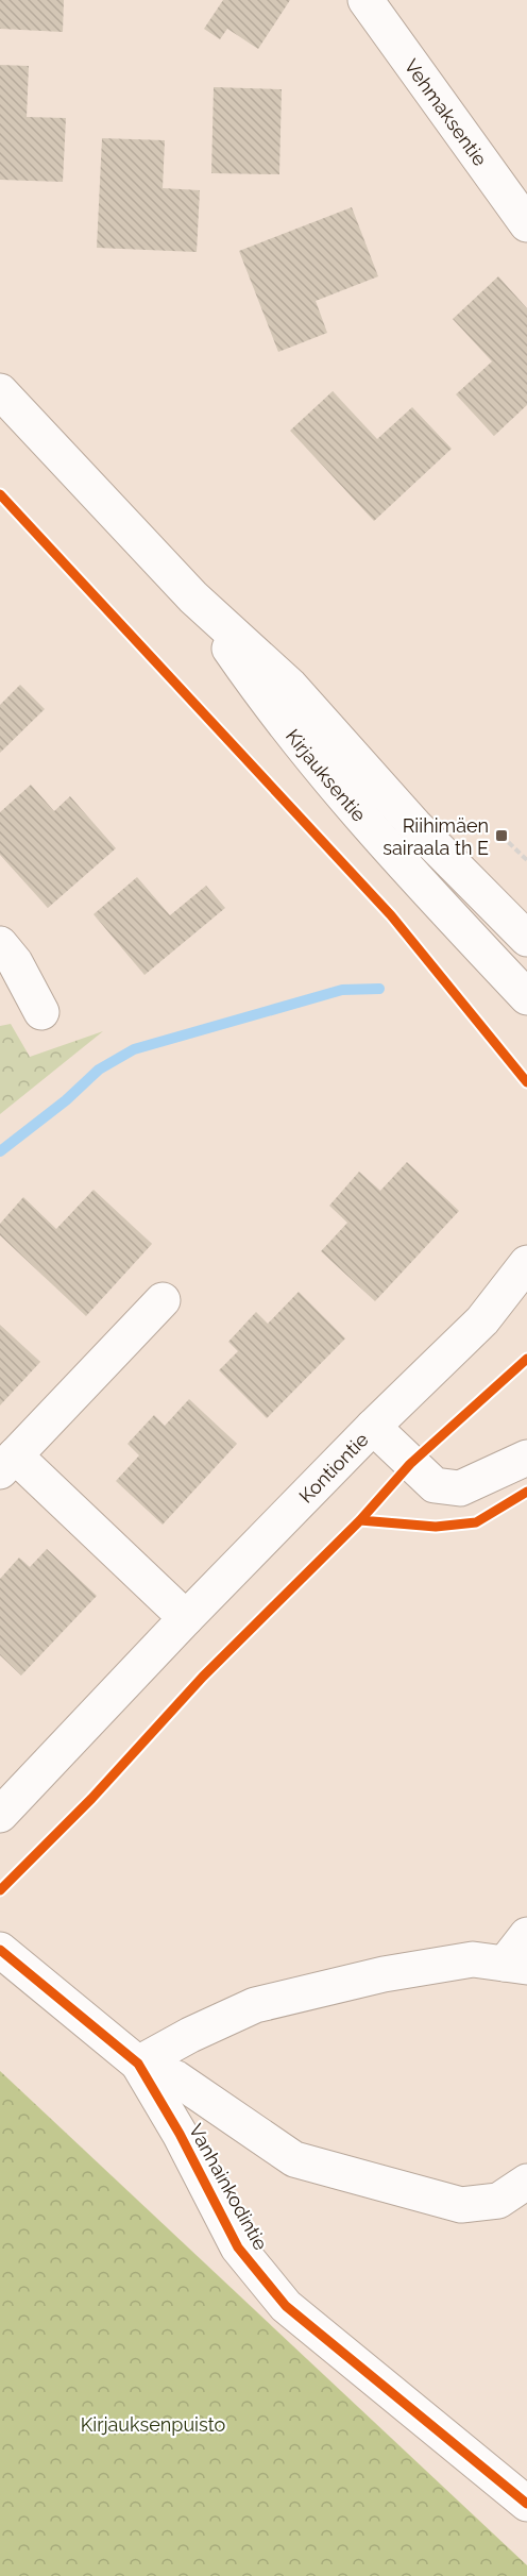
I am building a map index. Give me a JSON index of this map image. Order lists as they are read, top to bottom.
{
  "streets": {
    "street": [
      "Vehmaksentie",
      "Kirjauksentie",
      "Kontiontie",
      "Vanhainkodintie"
    ]
  },
  "parks": ["Kirjauksenpuisto"],
  "places": {
    "transit": ["Riihimäen sairaala th E"]
  }
}
